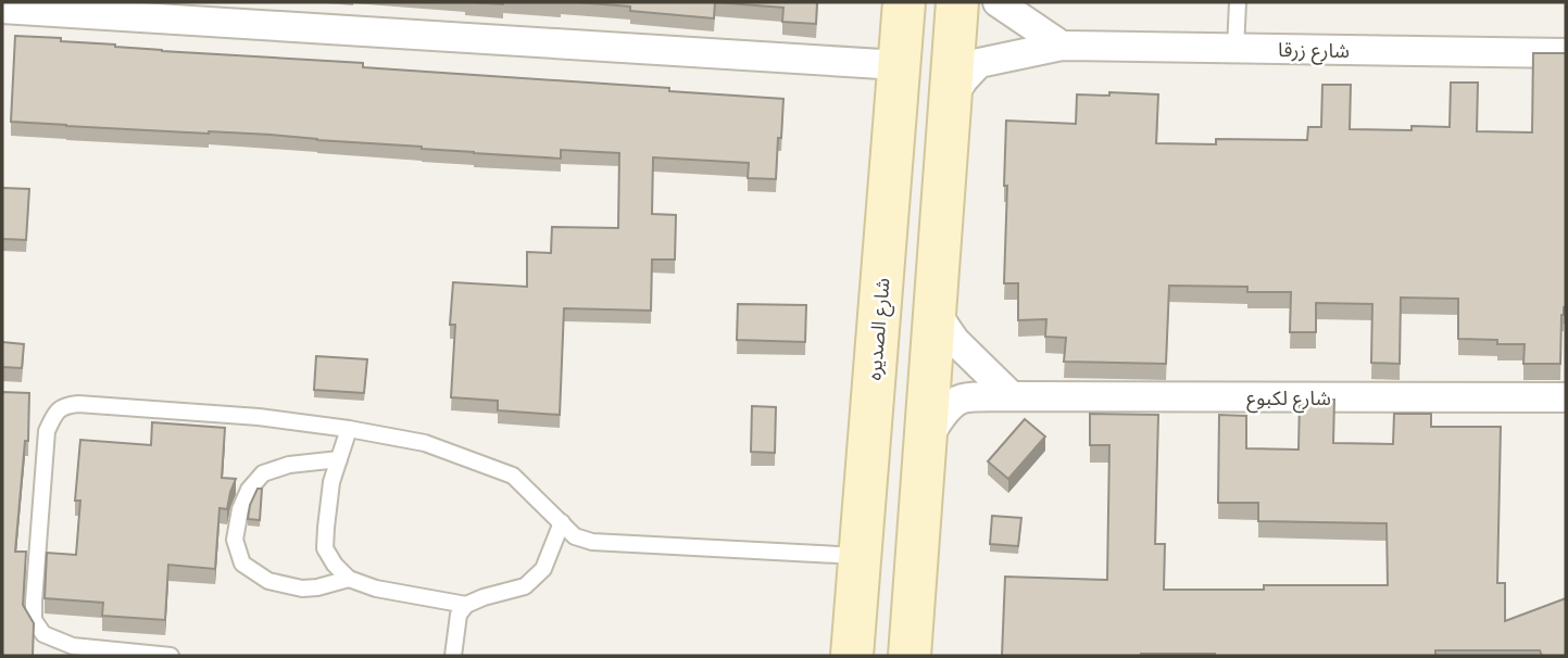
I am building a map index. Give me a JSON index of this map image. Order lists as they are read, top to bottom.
{
  "streets": {
    "main road": ["شارع الصديره"],
    "street": ["شارع زرقا", "شارع لكبوع"]
  }
}
